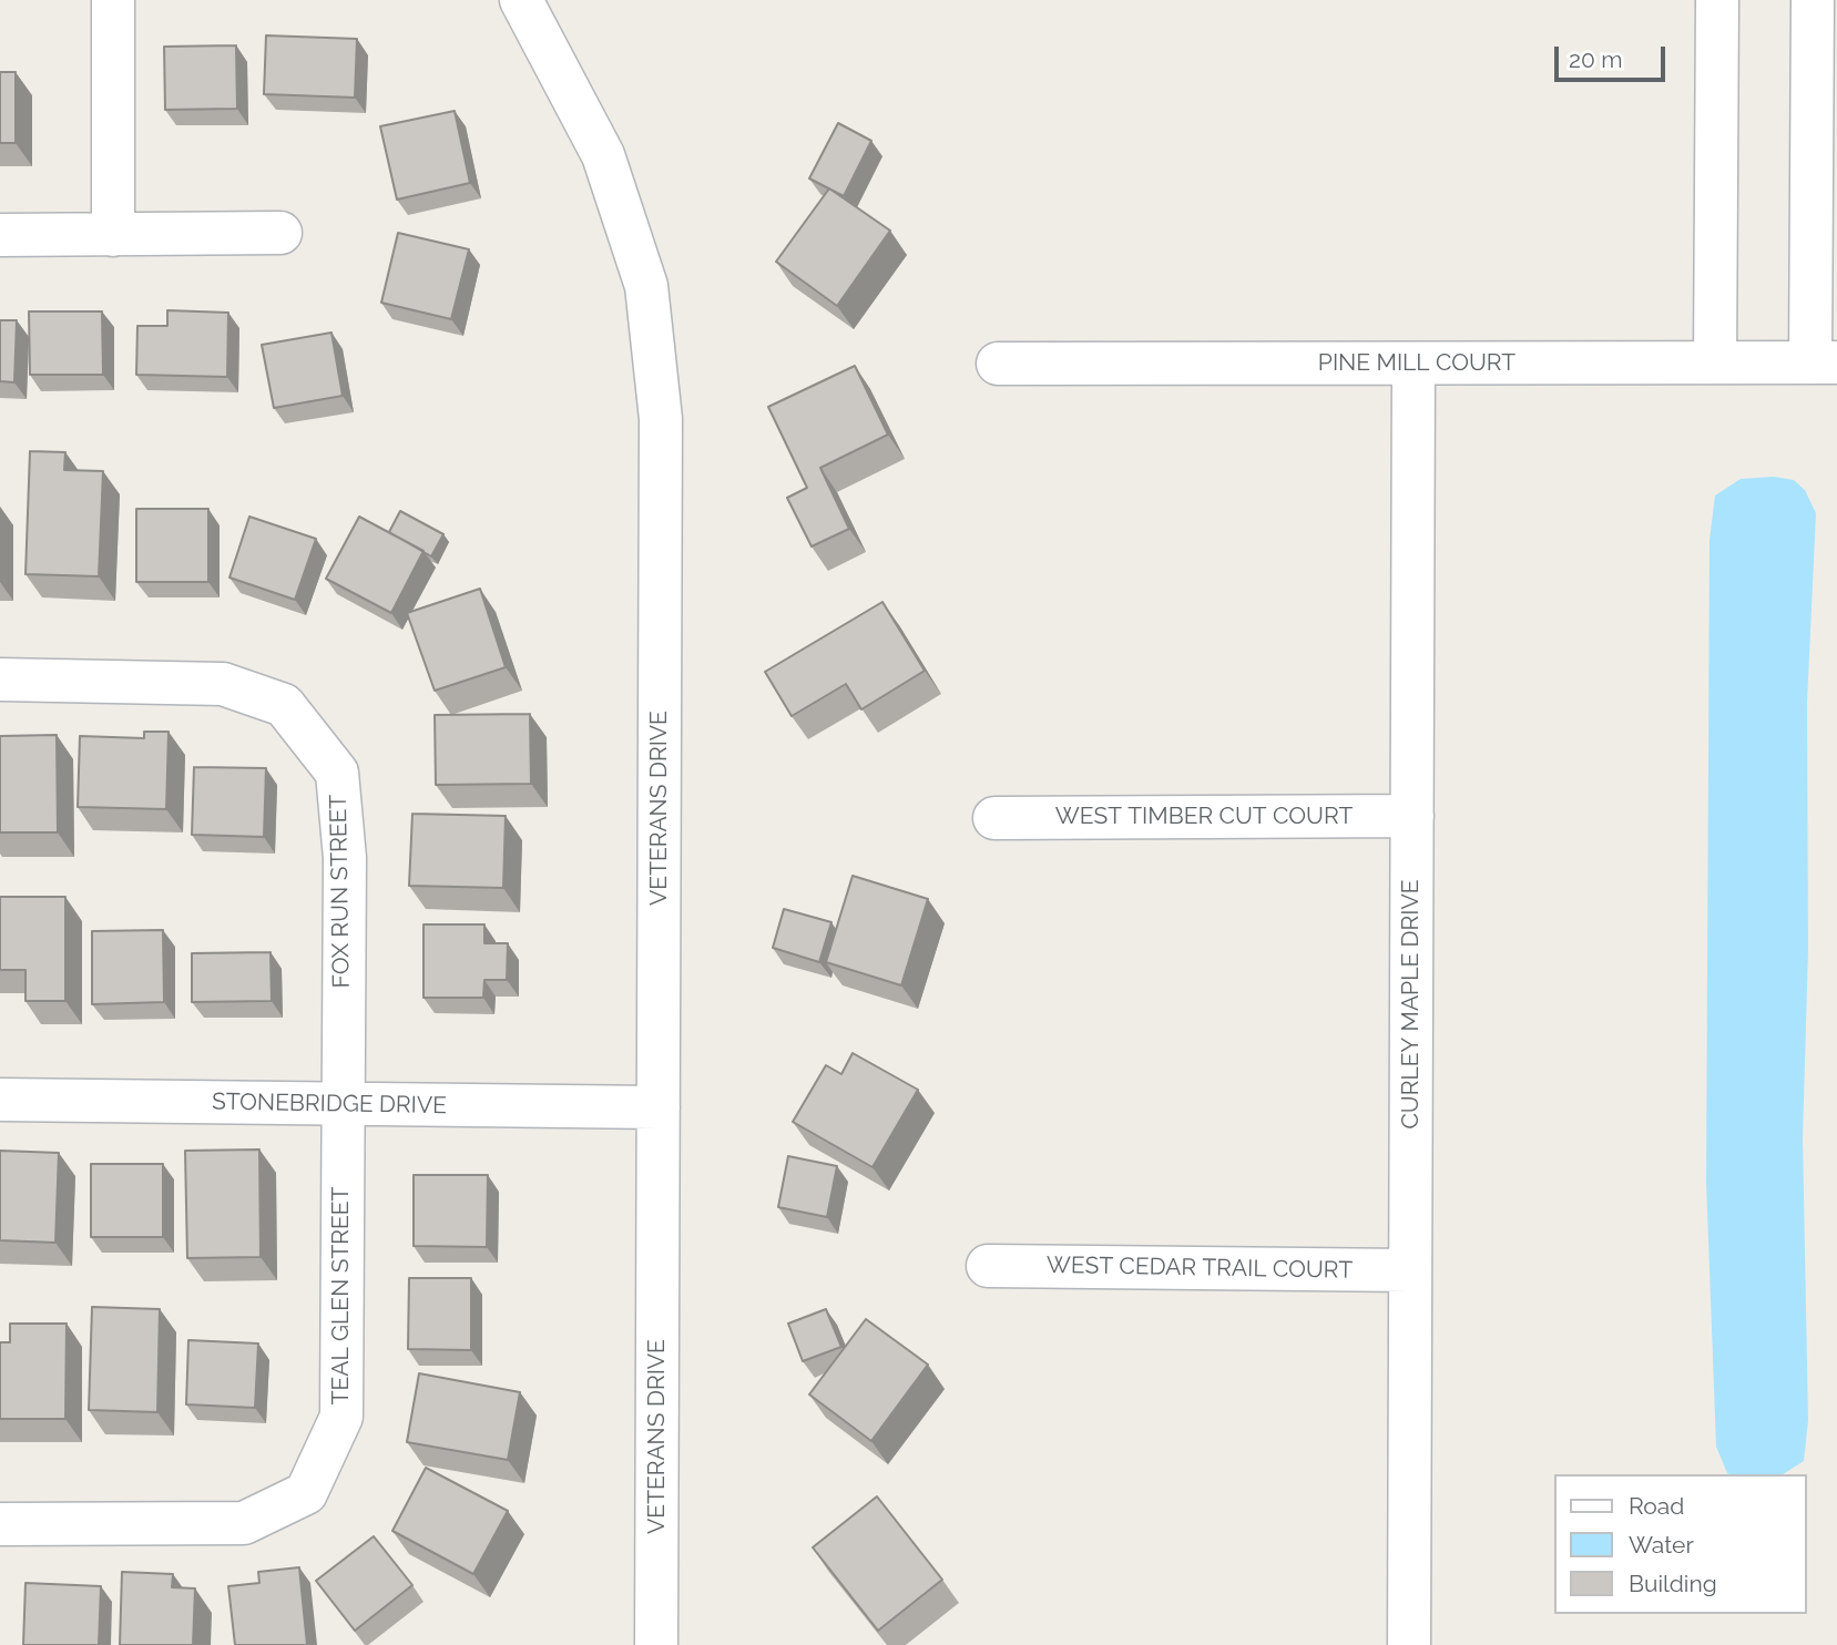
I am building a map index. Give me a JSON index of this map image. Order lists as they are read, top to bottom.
{
  "streets": {
    "street": [
      "PINE MILL COURT",
      "VETERANS DRIVE",
      "WEST TIMBER CUT COURT",
      "FOX RUN STREET",
      "CURLEY MAPLE DRIVE",
      "STONEBRIDGE DRIVE",
      "WEST CEDAR TRAIL COURT",
      "TEAL GLEN STREET"
    ]
  },
  "crossings": [
    ["PINE MILL COURT", "CURLEY MAPLE DRIVE"],
    ["VETERANS DRIVE", "STONEBRIDGE DRIVE"],
    ["WEST TIMBER CUT COURT", "CURLEY MAPLE DRIVE"],
    ["FOX RUN STREET", "STONEBRIDGE DRIVE"],
    ["FOX RUN STREET", "TEAL GLEN STREET"],
    ["CURLEY MAPLE DRIVE", "WEST CEDAR TRAIL COURT"],
    ["STONEBRIDGE DRIVE", "TEAL GLEN STREET"]
  ],
  "legend": ["Road", "Water", "Building"],
  "scale_bar": "20 m"
}
